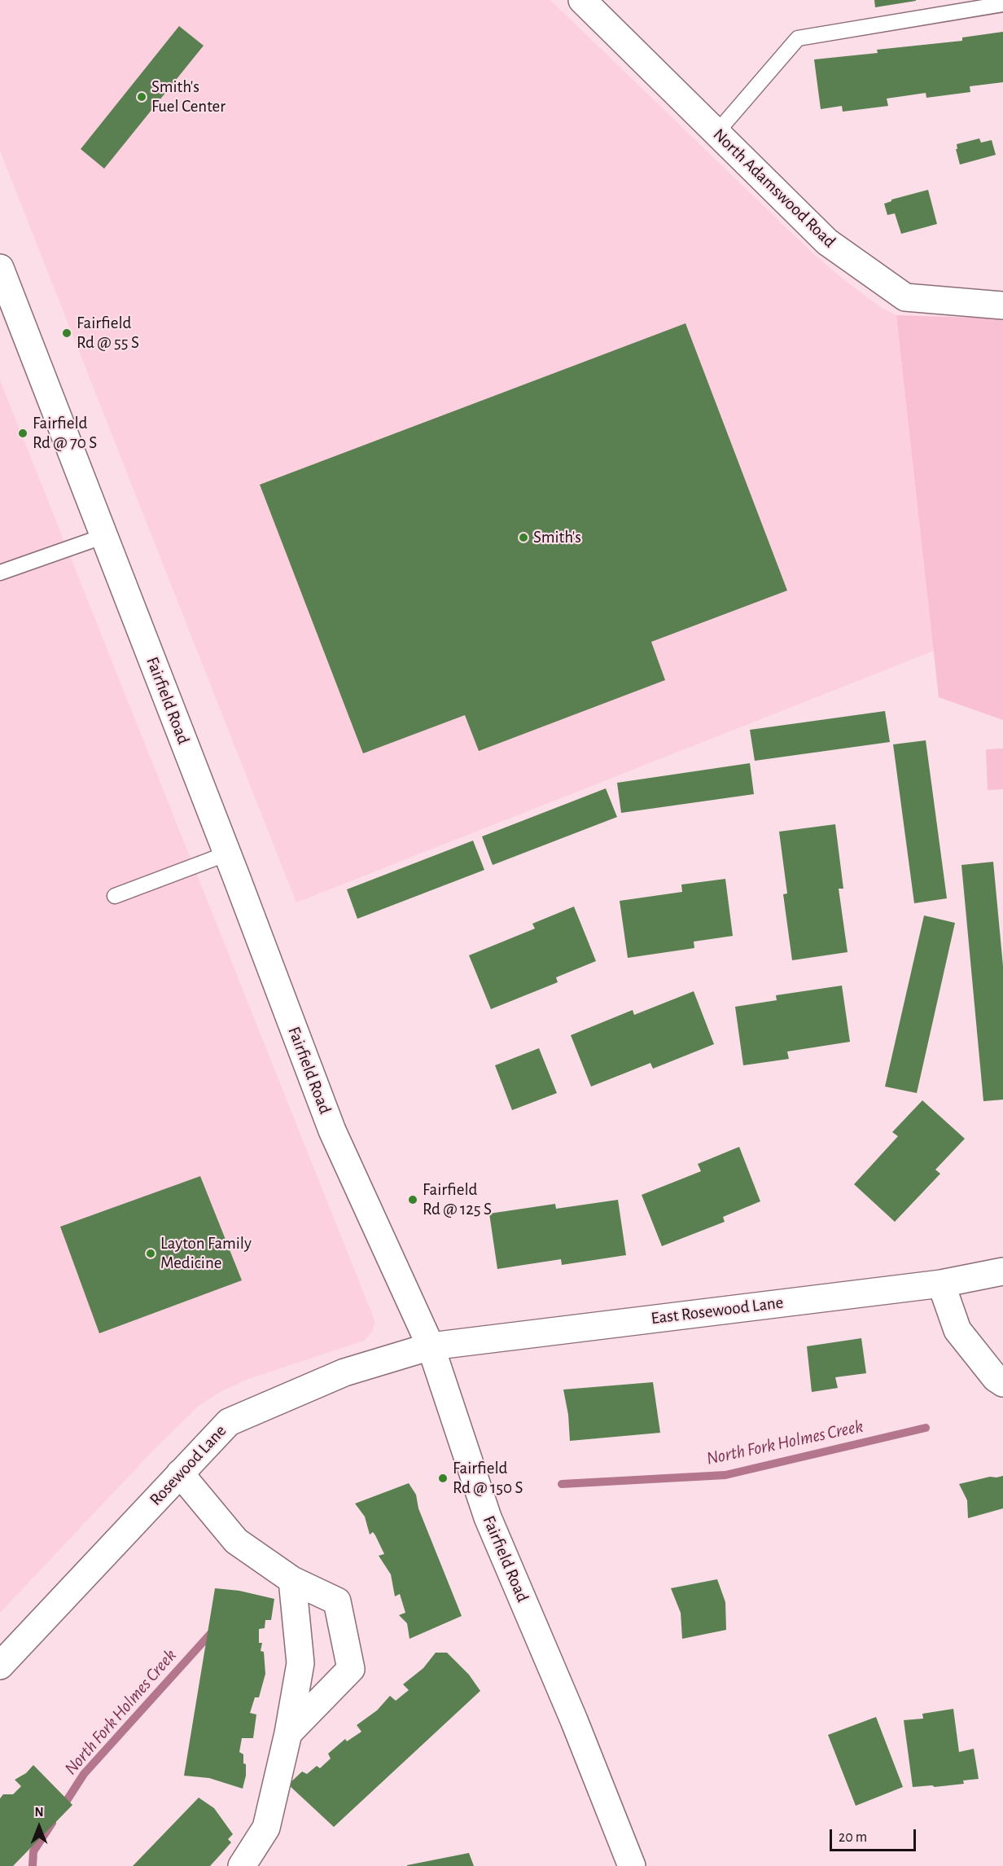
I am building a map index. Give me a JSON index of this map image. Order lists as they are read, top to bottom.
{
  "streets": {
    "street": [
      "North Adamswood Road",
      "Fairfield Road",
      "East Rosewood Lane",
      "Rosewood Lane"
    ]
  },
  "crossings": [
    ["Fairfield Road", "East Rosewood Lane"],
    ["Fairfield Road", "Rosewood Lane"],
    ["East Rosewood Lane", "Rosewood Lane"]
  ],
  "water": ["North Fork Holmes Creek"],
  "places": [
    "Smith's Fuel Center",
    "Fairfield Rd @ 55 S",
    "Fairfield Rd @ 70 S",
    "Smith's",
    "Fairfield Rd @ 125 S",
    "Layton Family Medicine",
    "Fairfield Rd @ 150 S"
  ],
  "scale_bar": "20 m",
  "north": "top"
}
